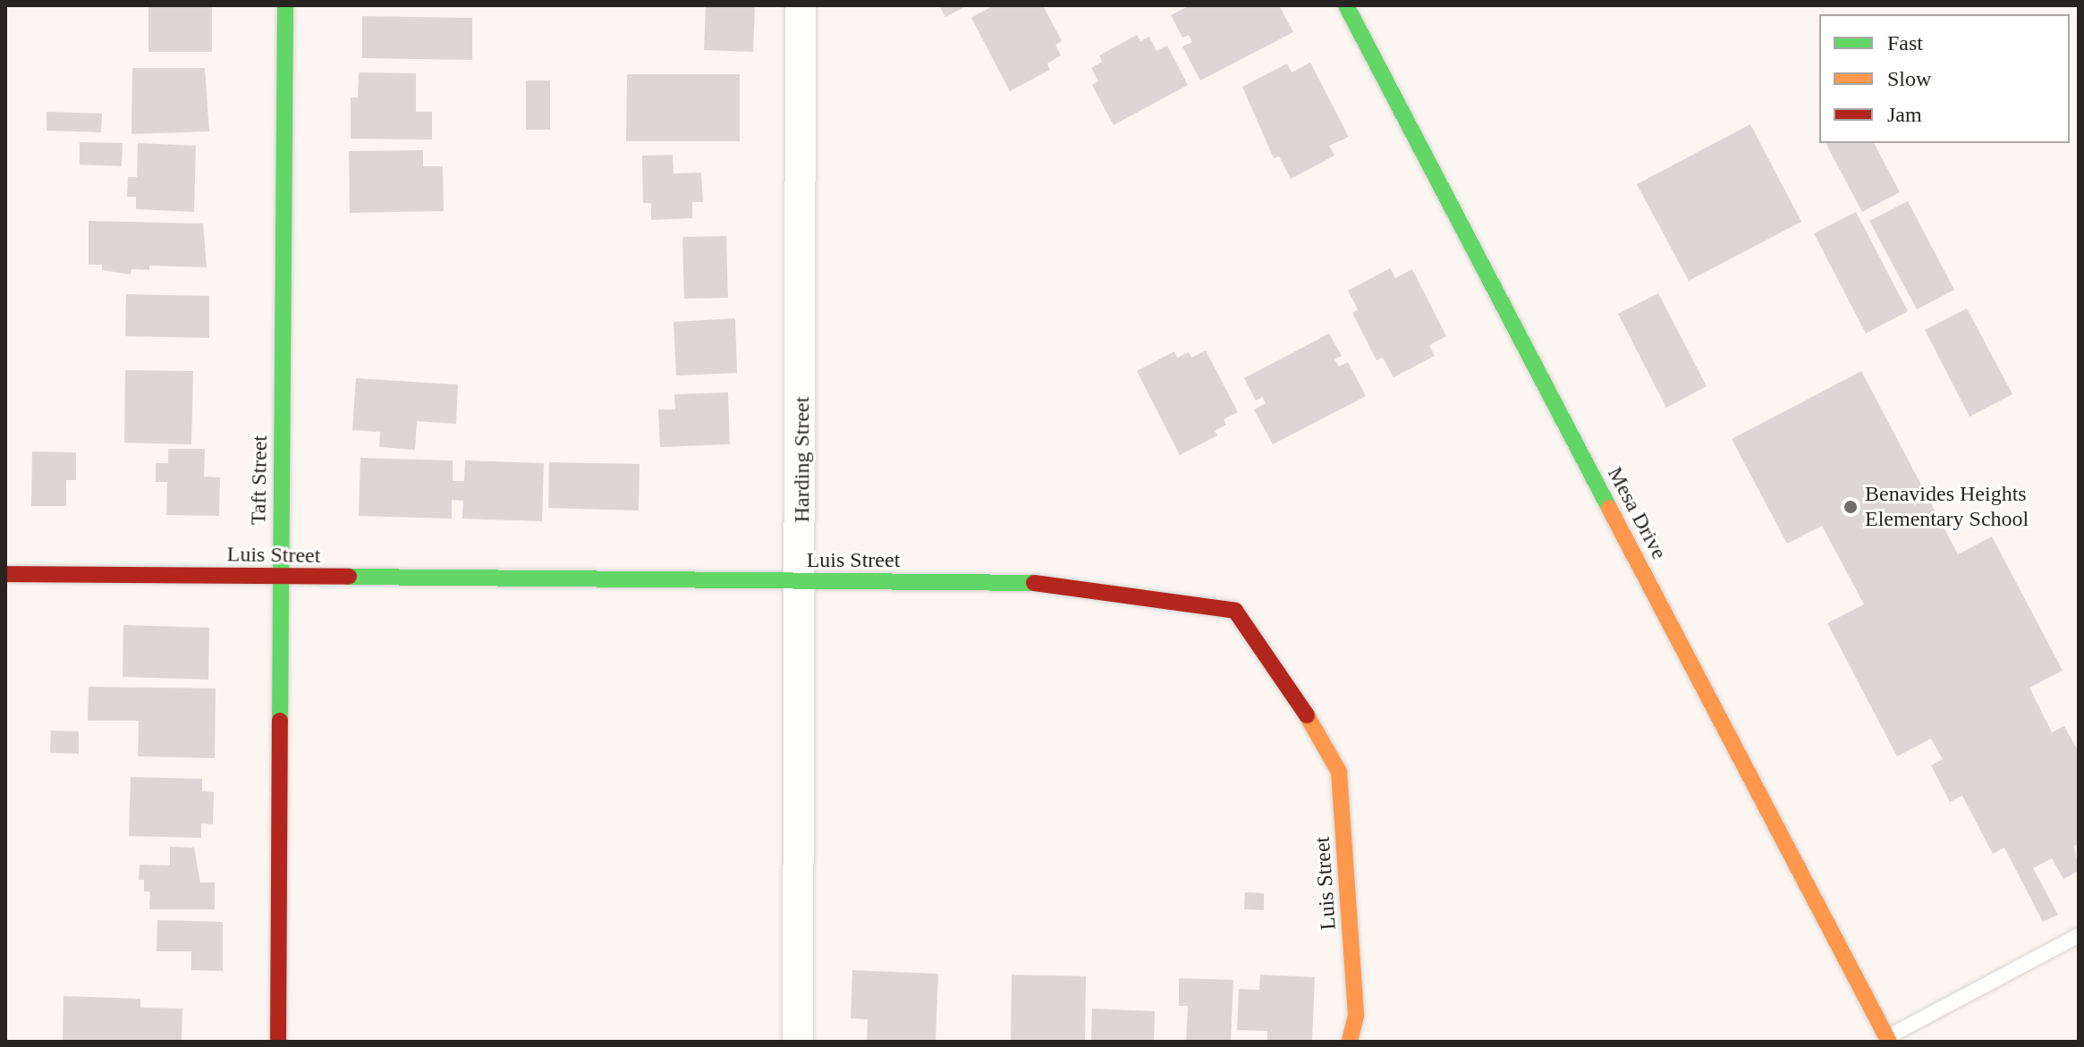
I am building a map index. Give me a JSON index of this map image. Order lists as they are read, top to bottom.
{
  "streets": {
    "street": [
      "Harding Street",
      "Taft Street",
      "Mesa Drive",
      "Luis Street"
    ]
  },
  "crossings": [
    ["Harding Street", "Luis Street"],
    ["Taft Street", "Luis Street"]
  ],
  "places": ["Benavides Heights Elementary School"],
  "legend": ["Fast", "Slow", "Jam"]
}
